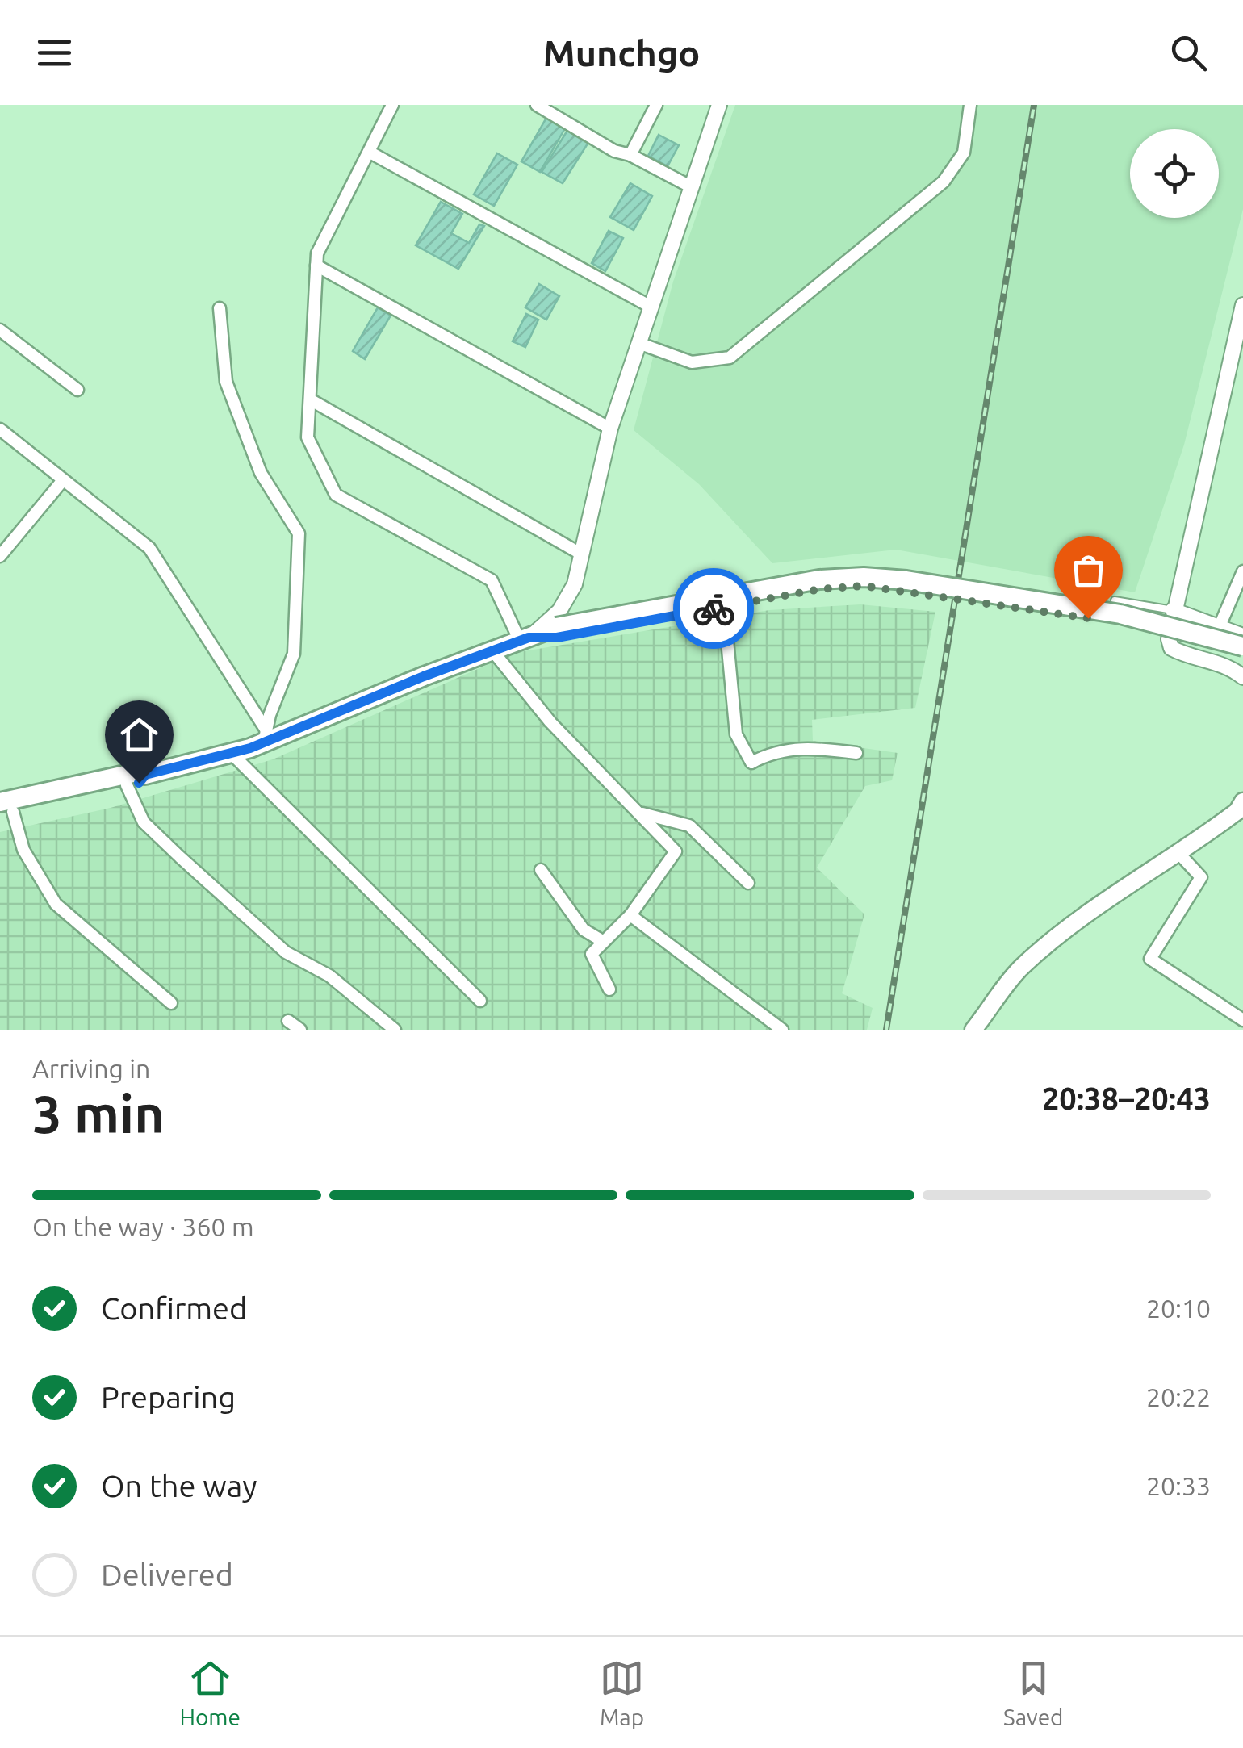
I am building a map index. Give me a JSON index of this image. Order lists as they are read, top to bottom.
{
  "page": {
    "header": "Munchgo",
    "heading": ["3 min", "Arriving in", "20:38–20:43"],
    "bar": "On the way · 360 m",
    "list": [
      ["Confirmed", "20:10"],
      ["Preparing", "20:22"],
      ["On the way", "20:33"],
      "Delivered"
    ],
    "tabs": ["Home", "Map", "Saved"]
  }
}
